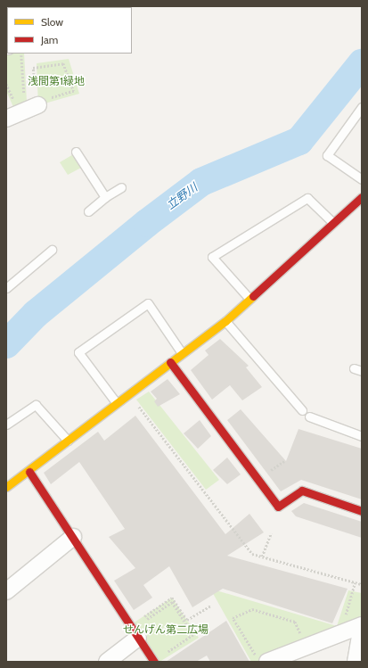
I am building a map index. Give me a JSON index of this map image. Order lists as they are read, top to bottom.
{
  "water": ["立野川"],
  "parks": ["浅間第1緑地", "せんげん第二広場"],
  "legend": ["Slow", "Jam"]
}
